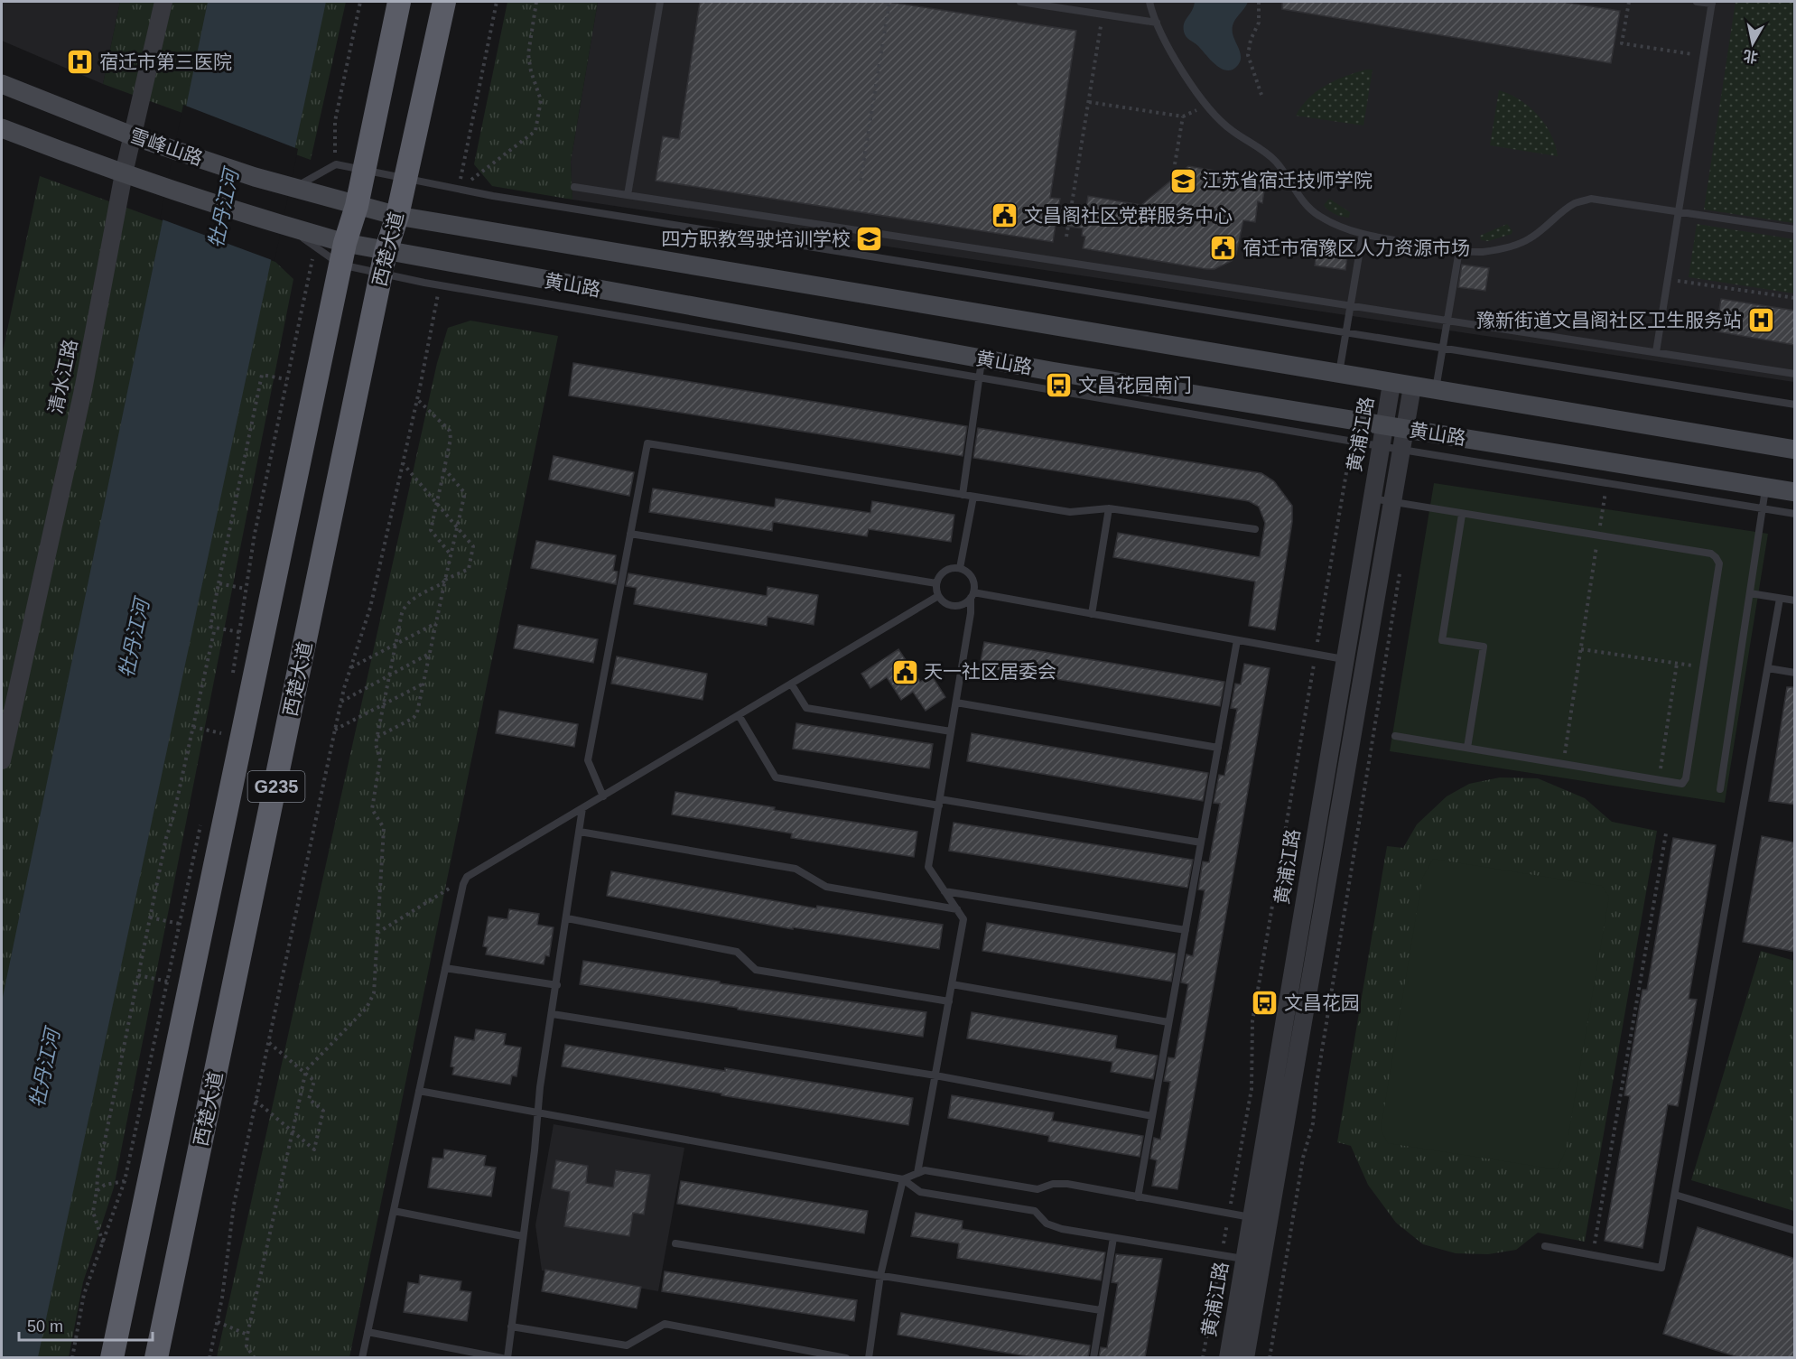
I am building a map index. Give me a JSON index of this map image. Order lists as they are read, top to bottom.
{
  "streets": {
    "highway": ["西楚大道", "G235"],
    "main road": ["雪峰山路", "黄山路"],
    "street": ["清水江路", "黄浦江路"]
  },
  "crossings": [
    ["雪峰山路", "西楚大道"],
    ["雪峰山路", "黄山路"],
    ["雪峰山路", "清水江路"],
    ["雪峰山路", "G235"],
    ["西楚大道", "黄山路"],
    ["黄山路", "黄浦江路"],
    ["黄山路", "G235"]
  ],
  "water": ["牡丹江河"],
  "places": {
    "hospital": ["宿迁市第三医院", "豫新街道文昌阁社区卫生服务站"],
    "school or university": ["江苏省宿迁技师学院", "四方职教驾驶培训学校"],
    "public building": ["文昌阁社区党群服务中心", "宿迁市宿豫区人力资源市场", "天一社区居委会"],
    "bus stop": ["文昌花园南门", "文昌花园"]
  },
  "scale_bar": "50 m",
  "north": "bottom"
}
